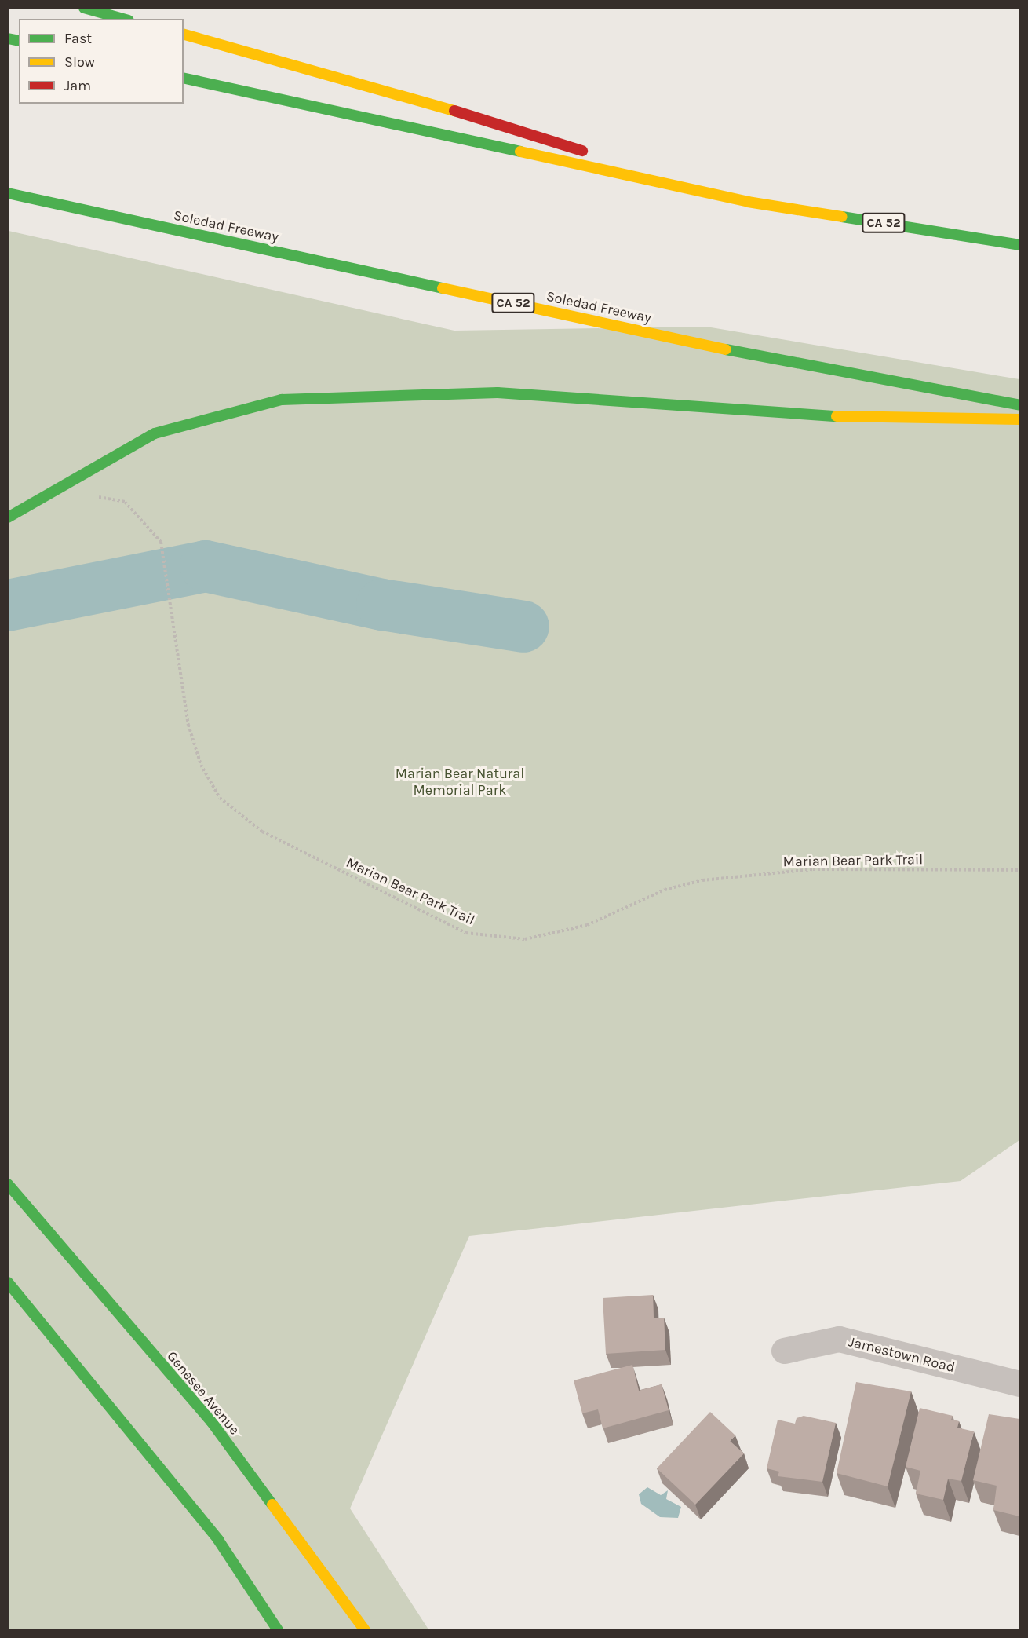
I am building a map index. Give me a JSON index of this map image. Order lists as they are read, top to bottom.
{
  "streets": {
    "main road": ["CA 52", "Soledad Freeway", "Genesee Avenue"],
    "street": ["Jamestown Road"],
    "path": ["Marian Bear Park Trail"]
  },
  "parks": ["Marian Bear Natural Memorial Park"],
  "legend": ["Fast", "Slow", "Jam"]
}
